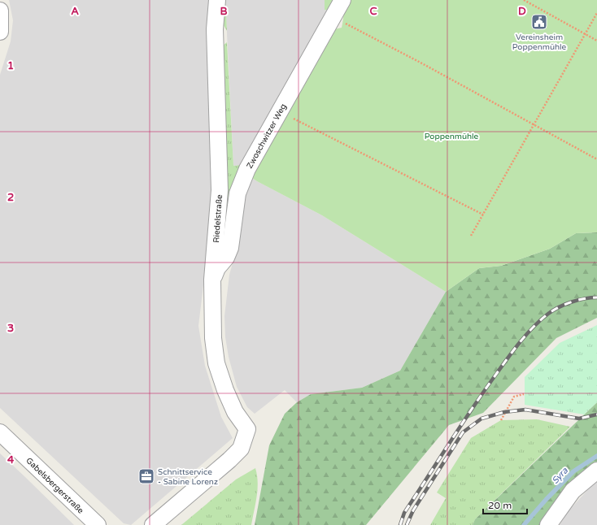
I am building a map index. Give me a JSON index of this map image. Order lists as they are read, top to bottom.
{
  "streets": {
    "street": ["Zwoschwitzer Weg", "Riedelstraße", "Gabelsbergerstraße"]
  },
  "crossings": [
    ["Zwoschwitzer Weg", "Riedelstraße"]
  ],
  "water": ["Syra"],
  "parks": ["Poppenmühle"],
  "places": {
    "public building": ["Vereinsheim Poppenmühle"],
    "office": ["Schnittservice - Sabine Lorenz"]
  },
  "scale_bar": "20 m",
  "grid": {
    "columns": [
      "A",
      "B",
      "C",
      "D"
    ],
    "rows": [
      "1",
      "2",
      "3",
      "4"
    ]
  }
}
